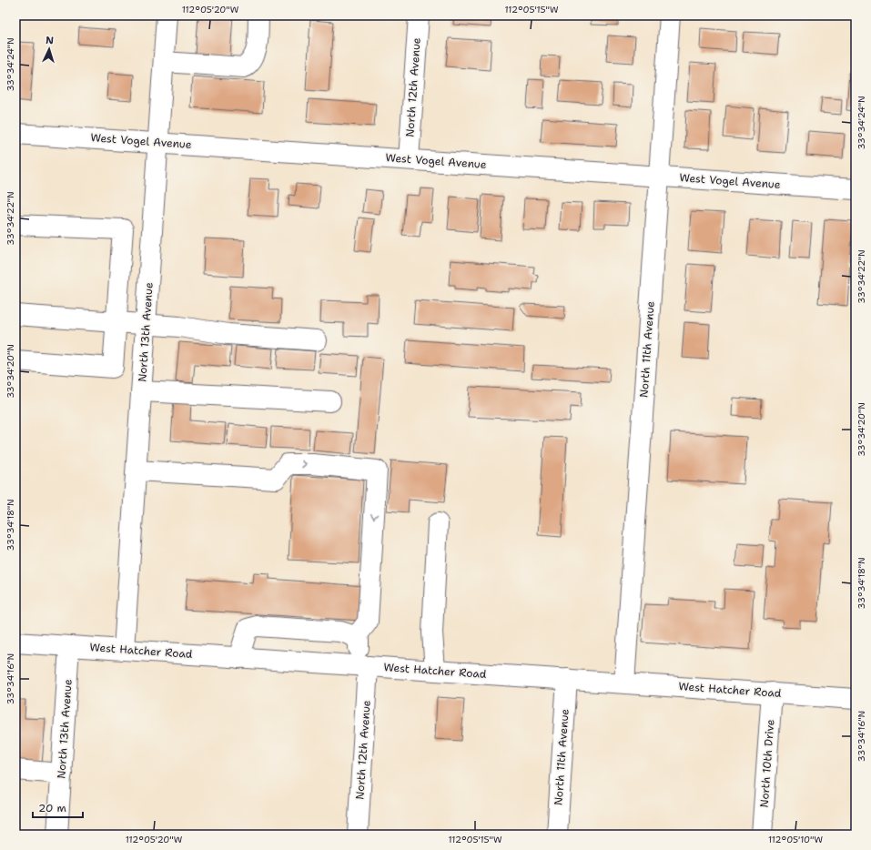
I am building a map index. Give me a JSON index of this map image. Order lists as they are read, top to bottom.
{
  "streets": {
    "street": [
      "North 12th Avenue",
      "West Vogel Avenue",
      "North 13th Avenue",
      "North 11th Avenue",
      "West Hatcher Road",
      "North 10th Drive"
    ]
  },
  "crossings": [
    ["North 12th Avenue", "West Vogel Avenue"],
    ["North 12th Avenue", "West Hatcher Road"],
    ["West Vogel Avenue", "North 13th Avenue"],
    ["West Vogel Avenue", "North 11th Avenue"],
    ["North 13th Avenue", "West Hatcher Road"],
    ["North 11th Avenue", "West Hatcher Road"],
    ["West Hatcher Road", "North 10th Drive"]
  ],
  "scale_bar": "20 m",
  "north": "top",
  "coordinates": [
    "112°05'20\"W",
    "112°05'15\"W",
    "33°34'24\"N",
    "33°34'22\"N",
    "33°34'20\"N",
    "33°34'18\"N",
    "33°34'16\"N",
    "112°05'10\"W"
  ]
}
